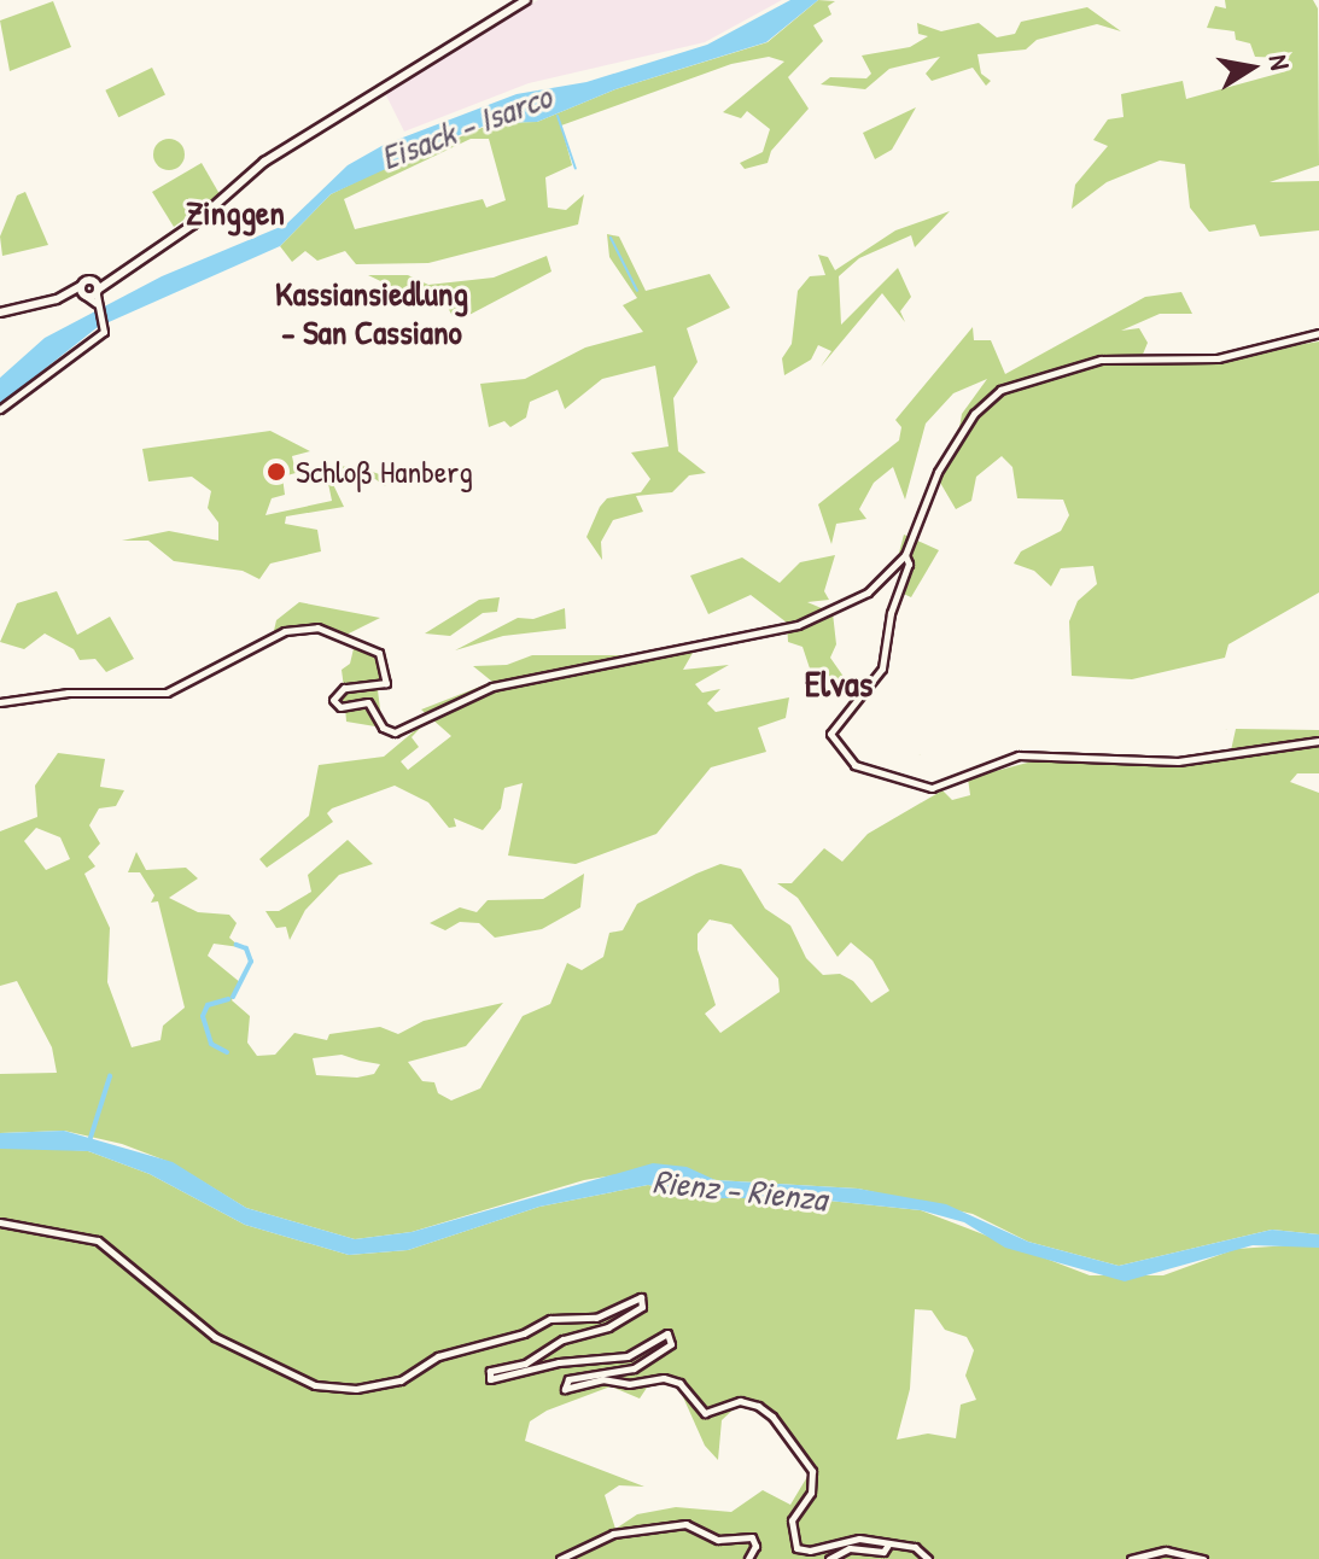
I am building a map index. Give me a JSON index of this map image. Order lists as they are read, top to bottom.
{
  "districts": ["Zinggen", "Kassiansiedlung - San Cassiano", "Elvas"],
  "water": ["Eisack - Isarco", "Rienz - Rienza"],
  "places": ["Schloß Hanberg"],
  "north": "right"
}
